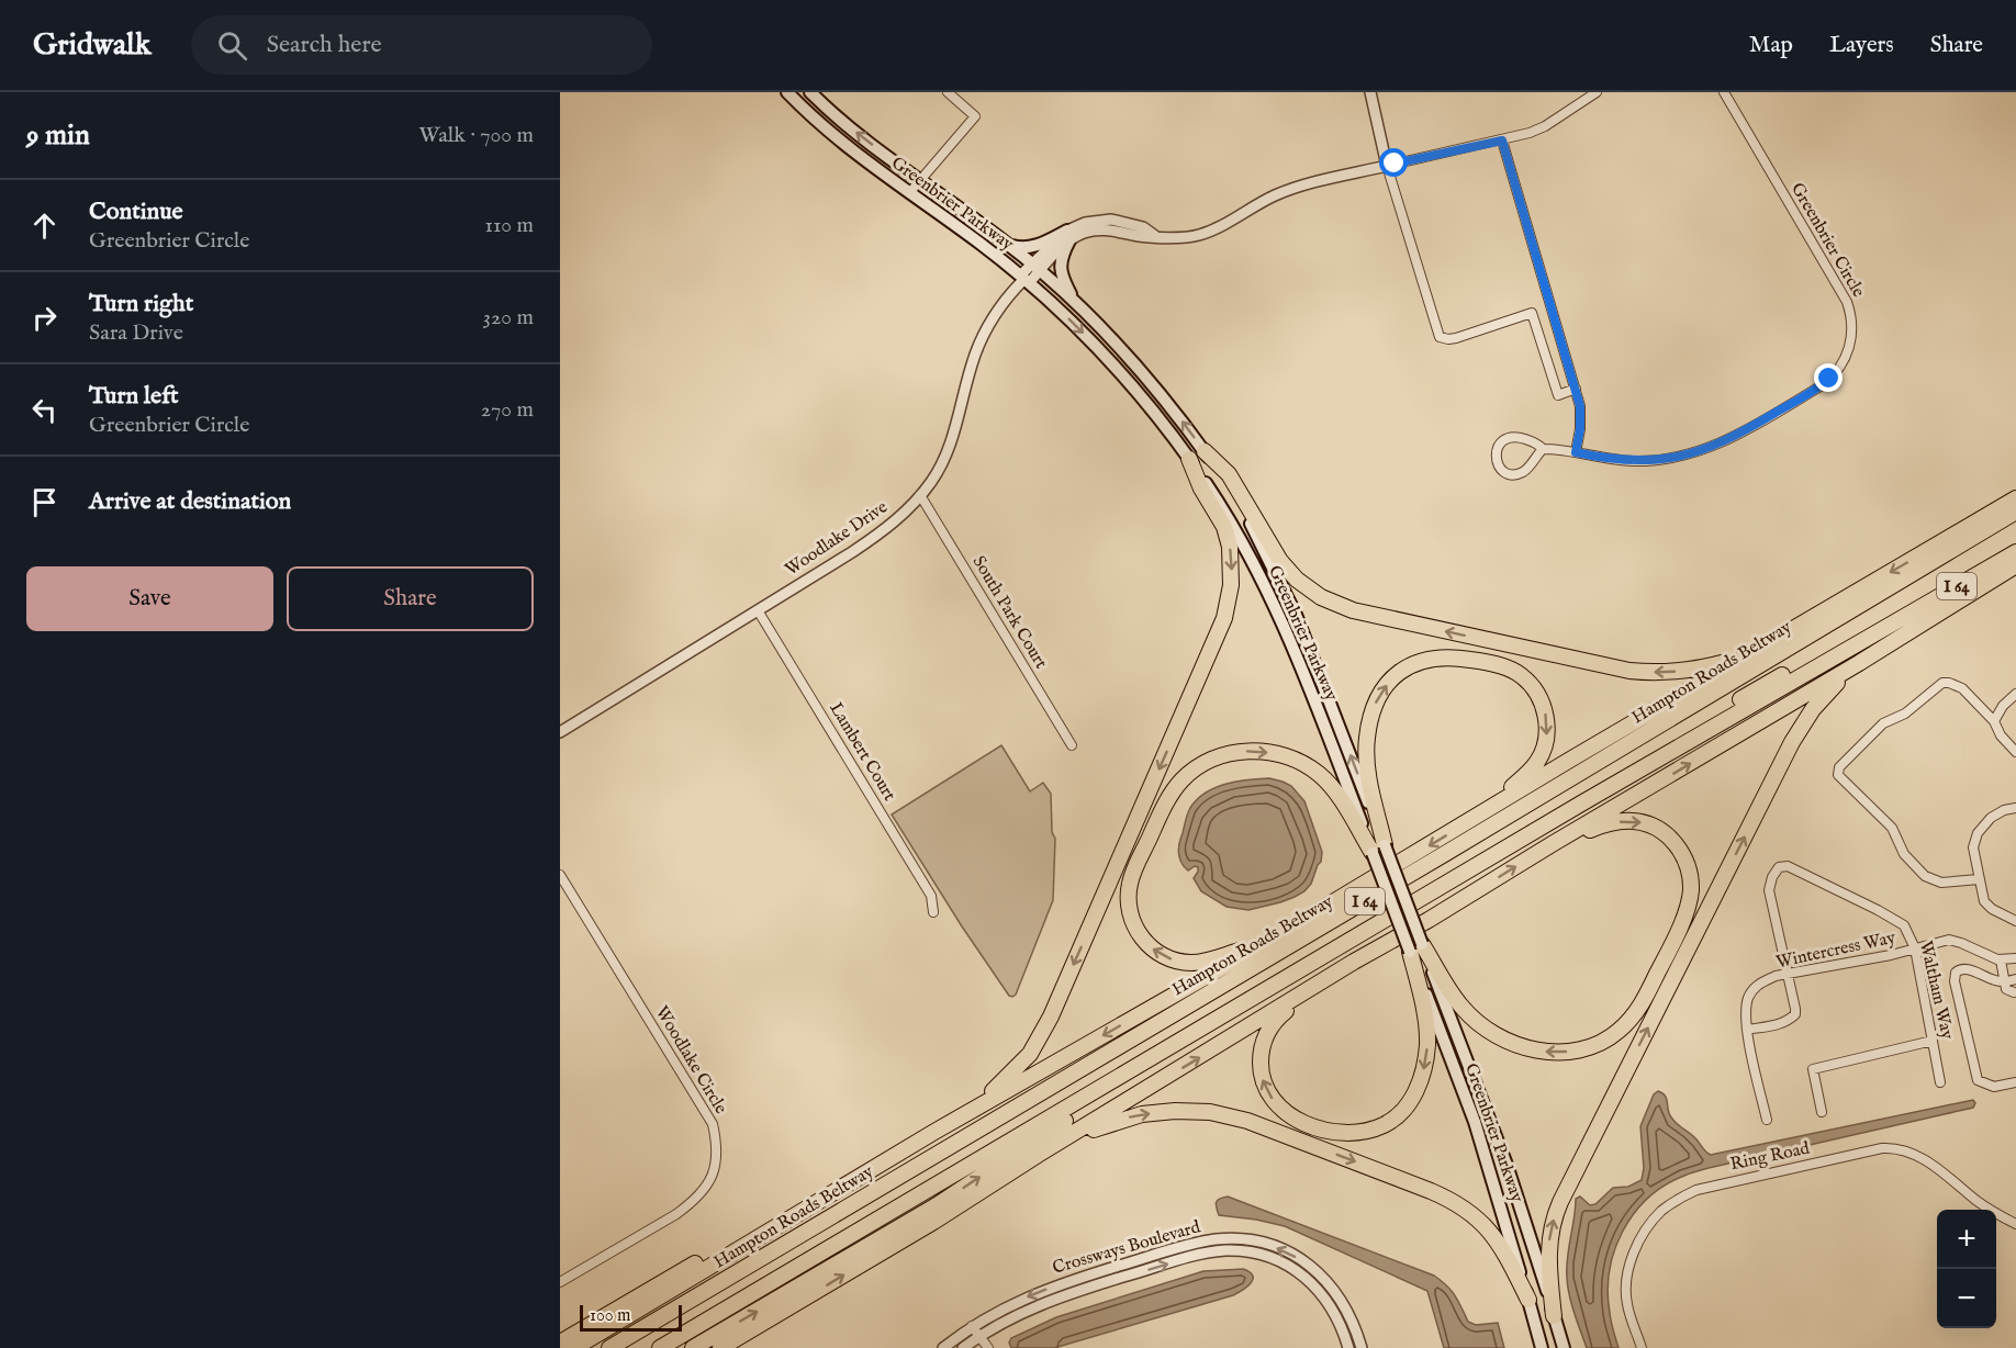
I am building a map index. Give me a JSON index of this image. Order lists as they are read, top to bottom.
{
  "streets": {
    "highway": ["I 64", "Hampton Roads Beltway"],
    "main road": ["Greenbrier Parkway"],
    "street": [
      "Greenbrier Circle",
      "Woodlake Drive",
      "South Park Court",
      "Lambert Court",
      "Wintercress Way",
      "Waltham Way",
      "Woodlake Circle",
      "Ring Road",
      "Crossways Boulevard"
    ]
  },
  "crossings": [
    ["Greenbrier Parkway", "Woodlake Drive"],
    ["Woodlake Drive", "South Park Court"],
    ["Woodlake Drive", "Lambert Court"],
    ["Wintercress Way", "Waltham Way"]
  ],
  "scale_bar": "100 m",
  "page": {
    "header": "Gridwalk",
    "search": "Search here",
    "nav": ["Map", "Layers", "Share"],
    "heading": ["9 min", "Walk · 700 m"],
    "list": [
      ["Continue", "Greenbrier Circle", "110 m"],
      ["Turn right", "Sara Drive", "320 m"],
      ["Turn left", "Greenbrier Circle", "270 m"],
      "Arrive at destination"
    ],
    "buttons": ["Save", "Share"],
    "map_buttons": ["+", "−"],
    "scale": "100 m"
  }
}
